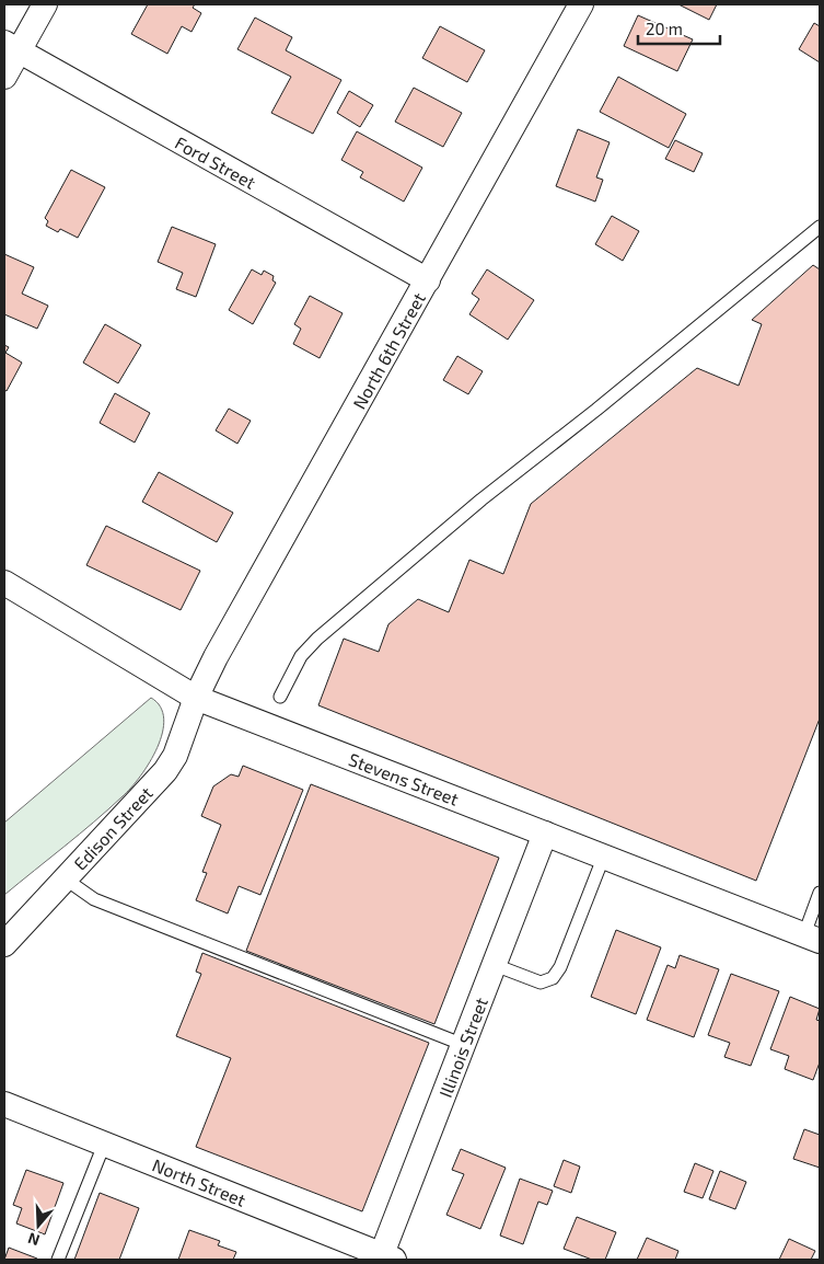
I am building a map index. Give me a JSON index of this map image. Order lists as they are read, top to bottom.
{
  "streets": {
    "street": [
      "Ford Street",
      "North 6th Street",
      "Stevens Street",
      "Edison Street",
      "Illinois Street",
      "North Street"
    ]
  },
  "crossings": [
    ["Ford Street", "North 6th Street"],
    ["North 6th Street", "Stevens Street"],
    ["North 6th Street", "Edison Street"],
    ["Stevens Street", "Edison Street"],
    ["Stevens Street", "Illinois Street"],
    ["Illinois Street", "North Street"]
  ],
  "scale_bar": "20 m",
  "north": "bottom"
}
